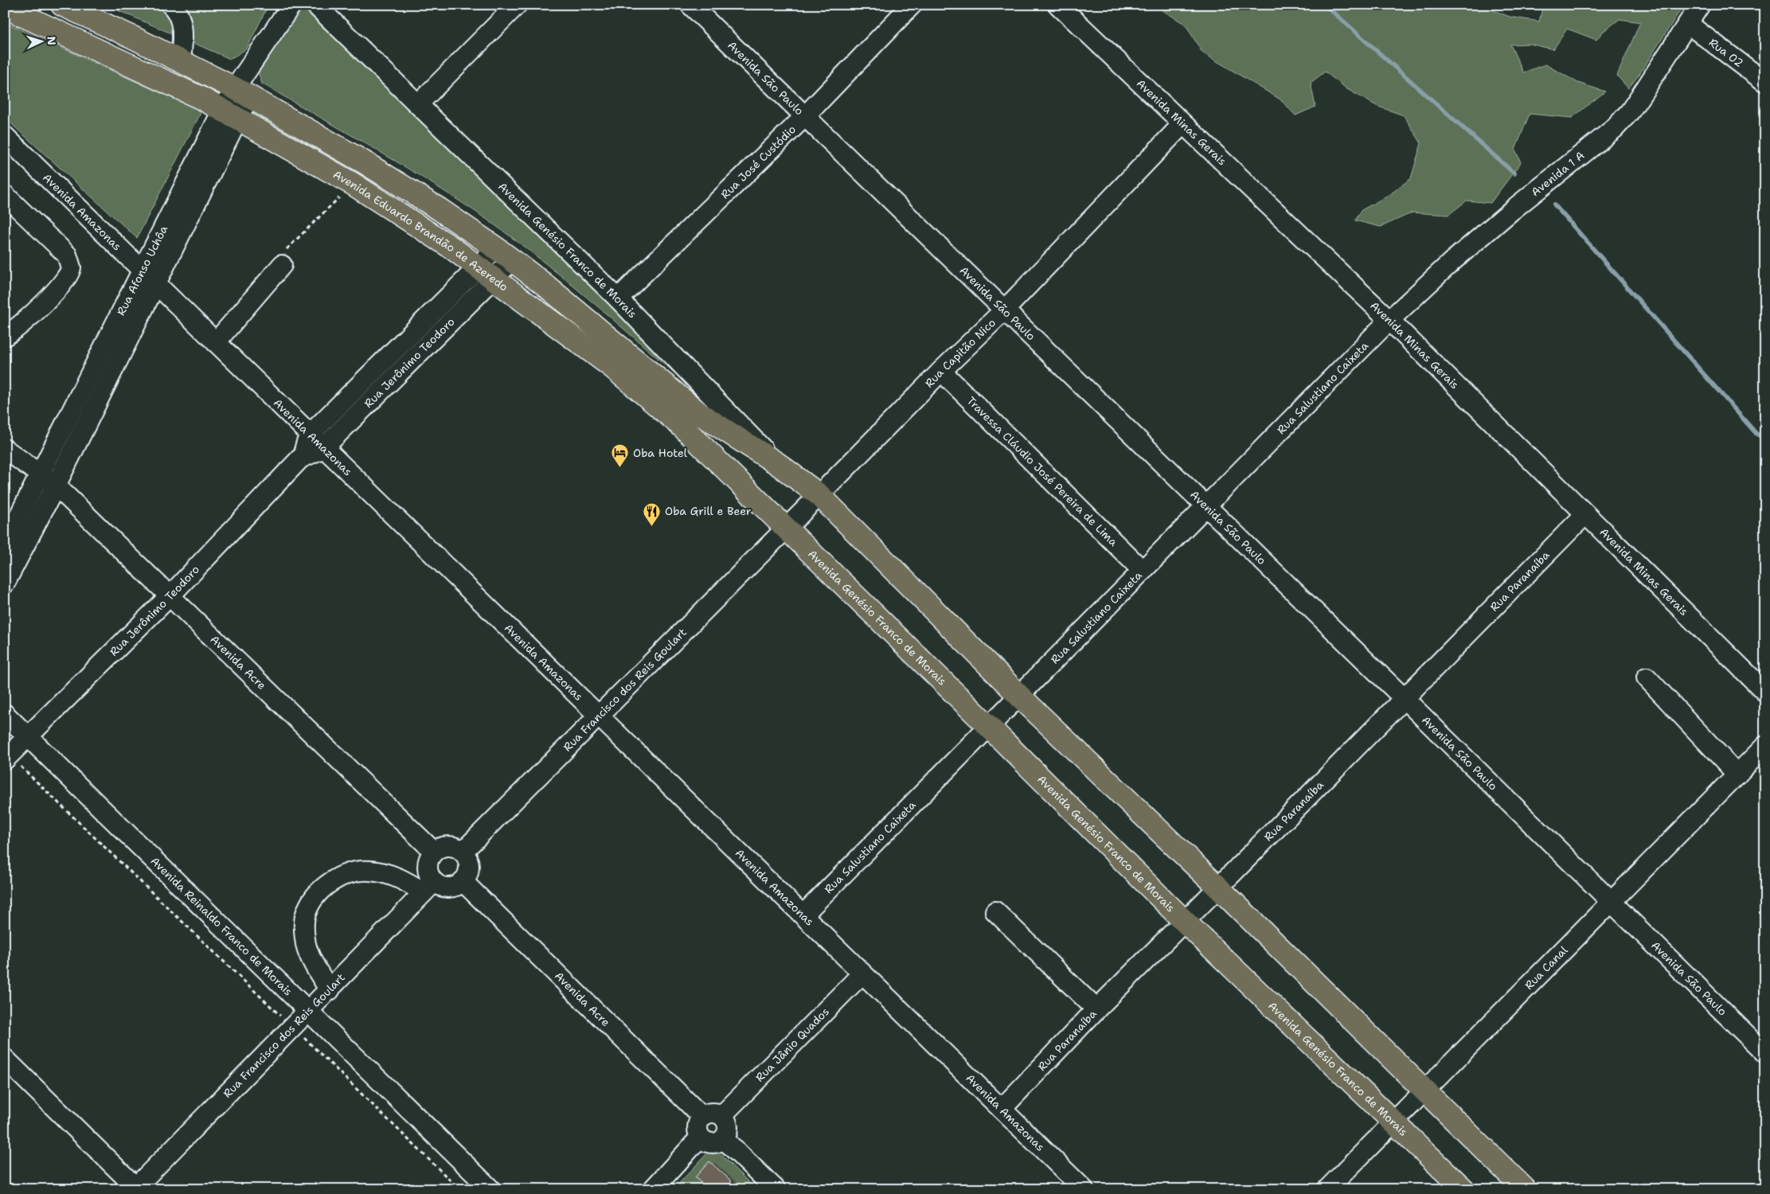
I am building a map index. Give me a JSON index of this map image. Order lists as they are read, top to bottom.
{
  "streets": {
    "main road": ["Avenida Eduardo Brandão de Azeredo", "Avenida Genésio Franco de Morais"],
    "street": [
      "Rua 02",
      "Avenida São Paulo",
      "Avenida Minas Gerais",
      "Rua José Custódio",
      "Avenida 1 A",
      "Avenida Amazonas",
      "Rua Afonso Uchôa",
      "Rua Capitão Nico",
      "Rua Jerônimo Teodoro",
      "Rua Salustiano Caixeta",
      "Travessa Cláudio José Pereira de Lima",
      "Rua Paranaíba",
      "Avenida Acre",
      "Rua Francisco dos Reis Goulart",
      "Avenida Reinaldo Franco de Morais",
      "Rua Canal",
      "Rua Jânio Quados"
    ]
  },
  "crossings": [
    ["Rua 02", "Avenida 1 A"],
    ["Avenida São Paulo", "Rua José Custódio"],
    ["Avenida São Paulo", "Rua Capitão Nico"],
    ["Avenida São Paulo", "Rua Salustiano Caixeta"],
    ["Avenida São Paulo", "Rua Paranaíba"],
    ["Avenida São Paulo", "Rua Canal"],
    ["Avenida Minas Gerais", "Avenida 1 A"],
    ["Avenida Minas Gerais", "Rua Capitão Nico"],
    ["Avenida Minas Gerais", "Rua Salustiano Caixeta"],
    ["Avenida Minas Gerais", "Rua Paranaíba"],
    ["Rua José Custódio", "Avenida Genésio Franco de Morais"],
    ["Avenida 1 A", "Rua Salustiano Caixeta"],
    ["Avenida Amazonas", "Rua Afonso Uchôa"],
    ["Avenida Amazonas", "Rua Jerônimo Teodoro"],
    ["Avenida Amazonas", "Rua Salustiano Caixeta"],
    ["Avenida Amazonas", "Rua Paranaíba"],
    ["Avenida Amazonas", "Rua Francisco dos Reis Goulart"],
    ["Avenida Amazonas", "Rua Jânio Quados"],
    ["Avenida Eduardo Brandão de Azeredo", "Avenida Genésio Franco de Morais"],
    ["Avenida Eduardo Brandão de Azeredo", "Rua Afonso Uchôa"],
    ["Avenida Eduardo Brandão de Azeredo", "Rua Jerônimo Teodoro"],
    ["Avenida Eduardo Brandão de Azeredo", "Rua Francisco dos Reis Goulart"],
    ["Avenida Genésio Franco de Morais", "Rua Capitão Nico"],
    ["Avenida Genésio Franco de Morais", "Rua Salustiano Caixeta"],
    ["Avenida Genésio Franco de Morais", "Rua Paranaíba"],
    ["Avenida Genésio Franco de Morais", "Rua Francisco dos Reis Goulart"],
    ["Avenida Genésio Franco de Morais", "Rua Canal"],
    ["Rua Afonso Uchôa", "Avenida Acre"],
    ["Rua Capitão Nico", "Travessa Cláudio José Pereira de Lima"],
    ["Rua Jerônimo Teodoro", "Avenida Acre"],
    ["Rua Jerônimo Teodoro", "Avenida Reinaldo Franco de Morais"],
    ["Rua Salustiano Caixeta", "Travessa Cláudio José Pereira de Lima"],
    ["Avenida Acre", "Rua Francisco dos Reis Goulart"],
    ["Avenida Acre", "Rua Jânio Quados"],
    ["Rua Francisco dos Reis Goulart", "Avenida Reinaldo Franco de Morais"]
  ],
  "places": {
    "hotel": ["Oba Hotel"],
    "restaurant": ["Oba Grill e Beer"]
  },
  "north": "right"
}
